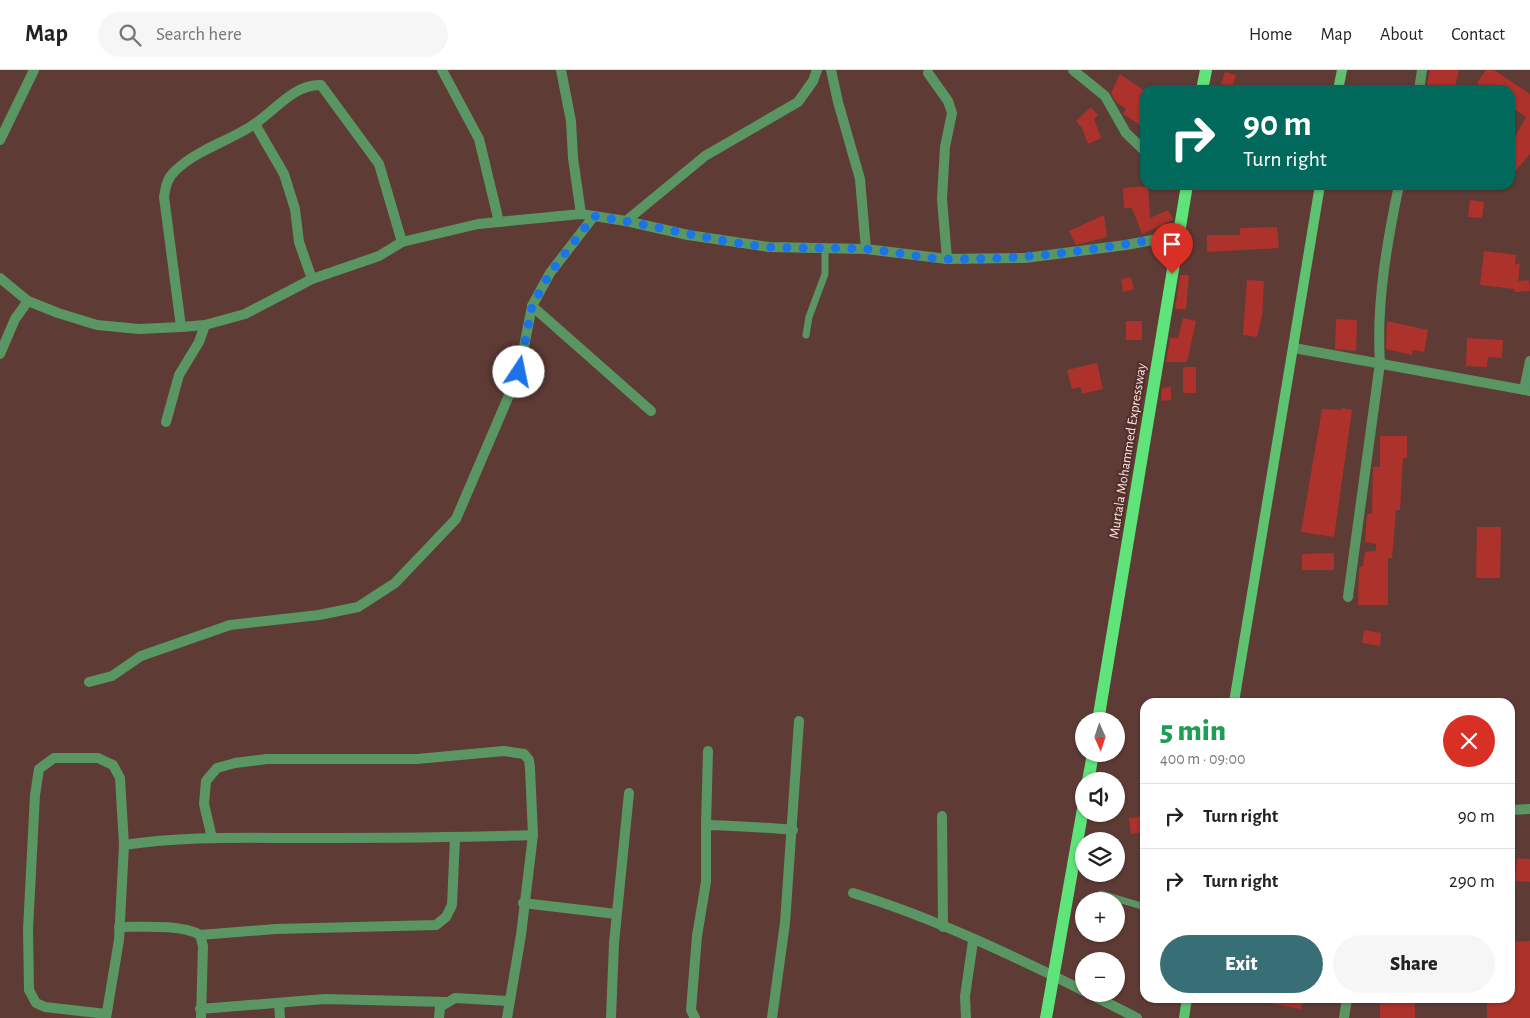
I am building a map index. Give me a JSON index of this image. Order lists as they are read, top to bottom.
{
  "streets": {
    "main road": ["Murtala Mohammed Expressway"]
  },
  "north": "bottom",
  "page": {
    "header": "Map",
    "search": "Search here",
    "nav": [
      "Home",
      "Map",
      "About",
      "Contact"
    ],
    "turn": ["90 m", "Turn right"],
    "heading": ["5 min", "400 m · 09:00"],
    "map_buttons": ["+", "−"],
    "list": [
      {
        "name": "Turn right",
        "value": "90 m"
      },
      {
        "name": "Turn right",
        "value": "290 m"
      }
    ],
    "buttons": ["Exit", "Share"]
  }
}
